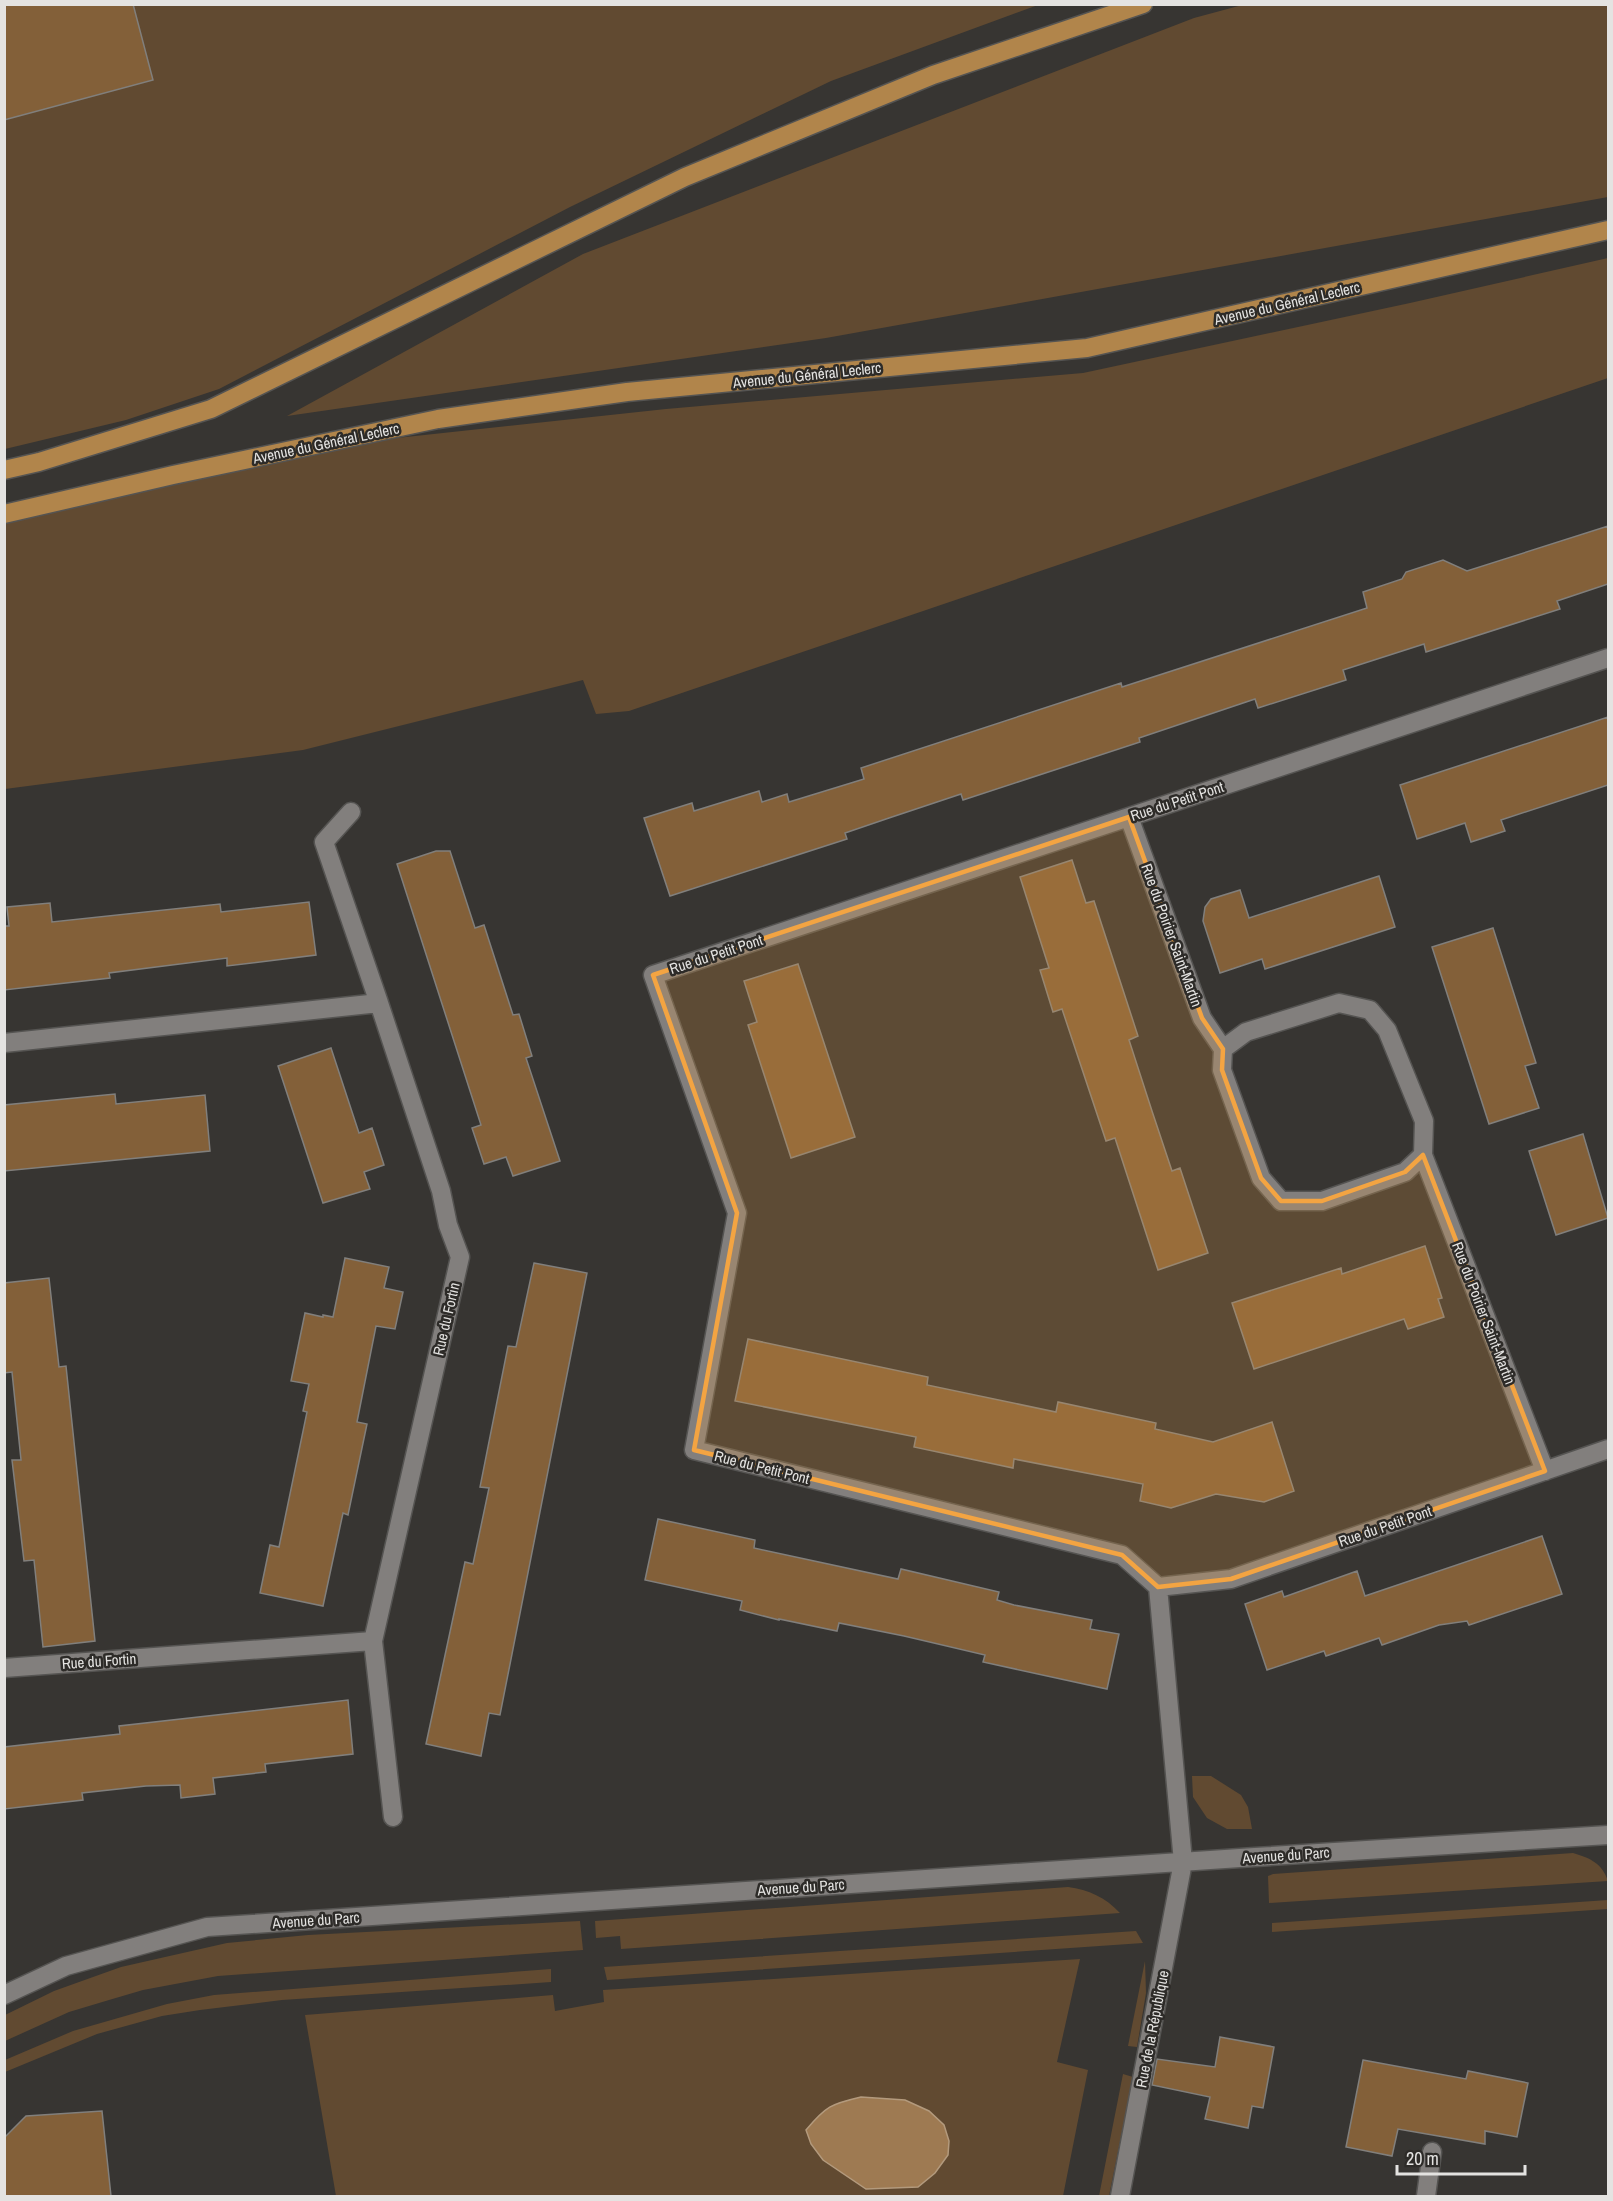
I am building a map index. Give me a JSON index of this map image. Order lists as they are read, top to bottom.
{
  "streets": {
    "main road": ["Avenue du Général Leclerc"],
    "street": [
      "Rue du Petit Pont",
      "Rue du Poirier Saint-Martin",
      "Rue du Fortin",
      "Avenue du Parc",
      "Rue de la République"
    ]
  },
  "crossings": [
    ["Rue du Petit Pont", "Rue du Poirier Saint-Martin"],
    ["Avenue du Parc", "Rue de la République"]
  ],
  "scale_bar": "20 m"
}
